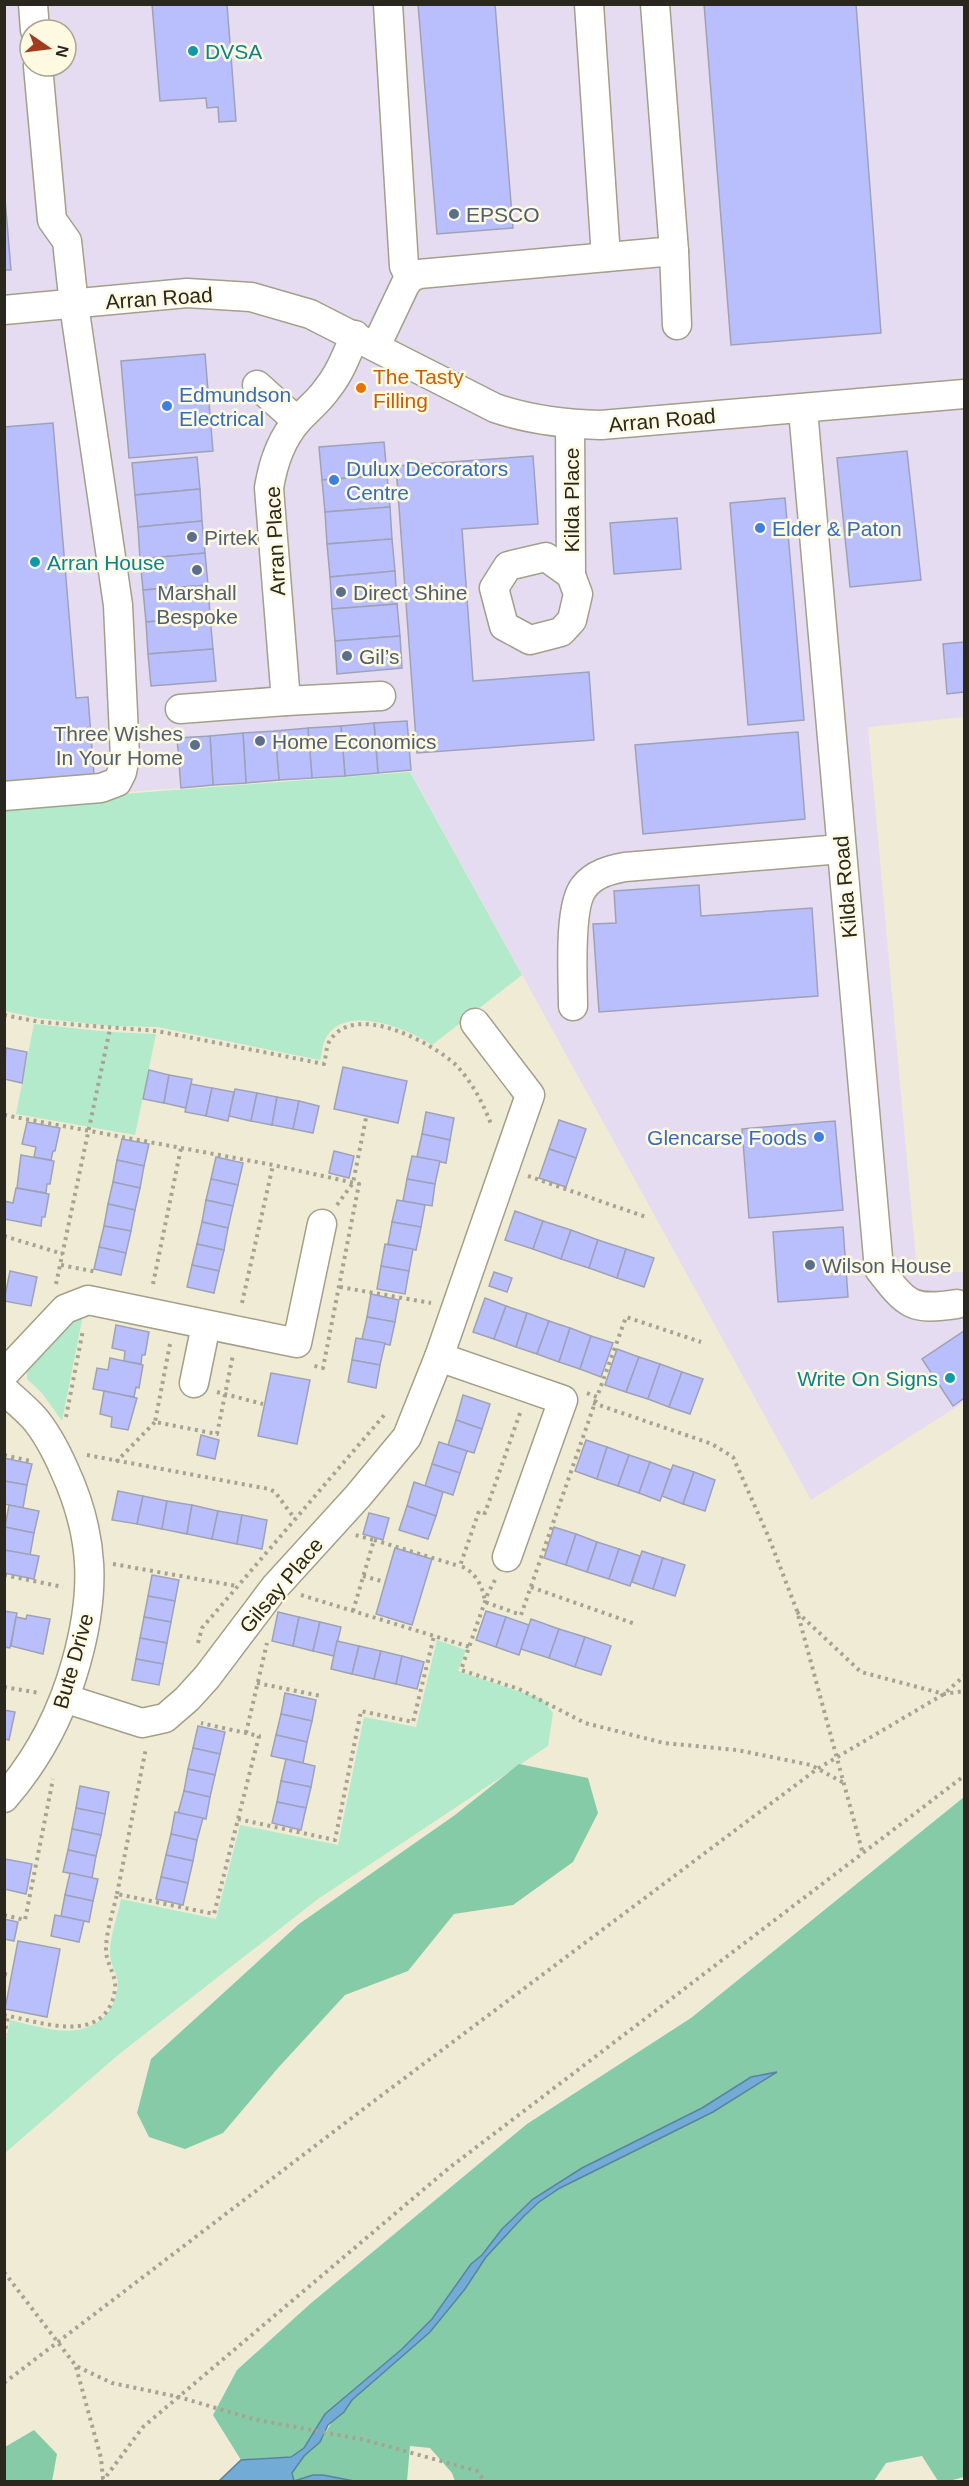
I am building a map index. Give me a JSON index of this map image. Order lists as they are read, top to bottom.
{
  "streets": {
    "street": [
      "Arran Road",
      "Kilda Place",
      "Arran Place",
      "Kilda Road",
      "Gilsay Place",
      "Bute Drive"
    ]
  },
  "crossings": [
    ["Arran Road", "Kilda Place"],
    ["Arran Road", "Arran Place"],
    ["Arran Road", "Kilda Road"],
    ["Gilsay Place", "Bute Drive"]
  ],
  "places": [
    "DVSA",
    "EPSCO",
    "The Tasty Filling",
    "Edmundson Electrical",
    "Dulux Decorators Centre",
    "Elder & Paton",
    "Pirtek",
    "Arran House",
    "Marshall Bespoke",
    "Direct Shine",
    "Gil’s",
    "Home Economics",
    "Three Wishes In Your Home",
    "Glencarse Foods",
    "Wilson House",
    "Write On Signs"
  ],
  "north": "right"
}
